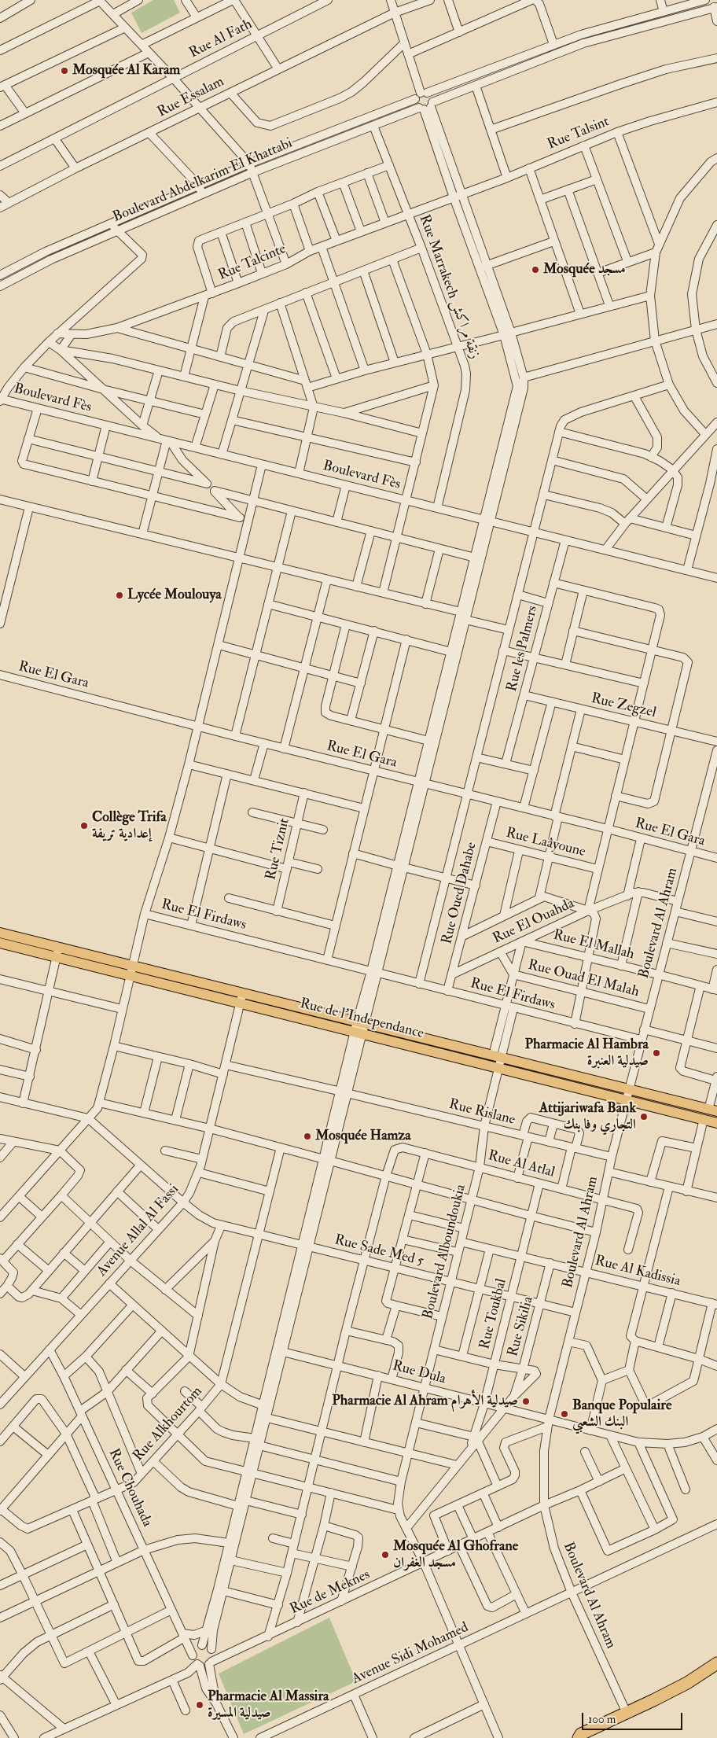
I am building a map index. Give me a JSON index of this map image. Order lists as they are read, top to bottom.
{
  "streets": {
    "main road": ["Rue de l'Independance"],
    "street": [
      "Rue Al Fath",
      "Rue Essalam",
      "Rue Talsint",
      "Boulevard Abdelkarim El Khattabi",
      "Rue Talcinte",
      "Rue Marrakech زنقة مراكش",
      "Boulevard Fès",
      "Rue les Palmers",
      "Rue El Gara",
      "Rue Zegzel",
      "Rue Laâyoune",
      "Rue Tiznit",
      "Rue Oued Dahabe",
      "Rue El Firdaws",
      "Rue El Ouahda",
      "Boulevard Al Ahram",
      "Rue El Mallah",
      "Rue Ouad El Malah",
      "Rue Rislane",
      "Rue Al Atlal",
      "Avenue Allal Al Fassi",
      "Rue Sade Med 5",
      "Boulevard Alboundoukia",
      "Rue Al Kadissia",
      "Rue Toukbal",
      "Rue Sikilia",
      "Rue Dula",
      "Rue Alkhourtom",
      "Rue Chouhada",
      "Rue de Meknes",
      "Avenue Sidi Mohamed"
    ]
  },
  "crossings": [
    ["Rue Talsint", "Rue Talcinte"],
    ["Boulevard Abdelkarim El Khattabi", "Rue Marrakech زنقة مراكش"],
    ["Rue Talcinte", "Rue Marrakech زنقة مراكش"],
    ["Rue Marrakech زنقة مراكش", "Boulevard Fès"],
    ["Boulevard Fès", "Rue les Palmers"],
    ["Rue les Palmers", "Rue Zegzel"],
    ["Rue El Gara", "Rue Oued Dahabe"],
    ["Rue El Gara", "Boulevard Al Ahram"],
    ["Rue Laâyoune", "Rue Oued Dahabe"],
    ["Rue Oued Dahabe", "Rue El Firdaws"],
    ["Rue Oued Dahabe", "Rue El Ouahda"],
    ["Rue El Firdaws", "Boulevard Al Ahram"],
    ["Rue El Firdaws", "Boulevard Alboundoukia"],
    ["Rue El Ouahda", "Rue El Mallah"],
    ["Rue El Ouahda", "Rue Ouad El Malah"],
    ["Rue El Ouahda", "Boulevard Alboundoukia"],
    ["Boulevard Al Ahram", "Rue El Mallah"],
    ["Boulevard Al Ahram", "Rue Ouad El Malah"],
    ["Boulevard Al Ahram", "Rue de l'Independance"],
    ["Boulevard Al Ahram", "Rue Rislane"],
    ["Boulevard Al Ahram", "Rue Al Atlal"],
    ["Boulevard Al Ahram", "Rue Sade Med 5"],
    ["Boulevard Al Ahram", "Rue Al Kadissia"],
    ["Boulevard Al Ahram", "Rue Dula"],
    ["Boulevard Al Ahram", "Rue de Meknes"],
    ["Boulevard Al Ahram", "Avenue Sidi Mohamed"],
    ["Rue El Mallah", "Boulevard Alboundoukia"],
    ["Rue Ouad El Malah", "Boulevard Alboundoukia"],
    ["Rue de l'Independance", "Avenue Allal Al Fassi"],
    ["Rue de l'Independance", "Boulevard Alboundoukia"],
    ["Rue Rislane", "Avenue Allal Al Fassi"],
    ["Rue Rislane", "Boulevard Alboundoukia"],
    ["Rue Al Atlal", "Boulevard Alboundoukia"],
    ["Rue Al Atlal", "Rue Toukbal"],
    ["Avenue Allal Al Fassi", "Rue Sade Med 5"],
    ["Avenue Allal Al Fassi", "Rue Chouhada"],
    ["Rue Sade Med 5", "Boulevard Alboundoukia"],
    ["Rue Sade Med 5", "Rue Toukbal"],
    ["Rue Sade Med 5", "Rue Sikilia"],
    ["Boulevard Alboundoukia", "Rue Al Kadissia"],
    ["Boulevard Alboundoukia", "Rue Dula"],
    ["Rue Al Kadissia", "Rue Toukbal"],
    ["Rue Al Kadissia", "Rue Sikilia"],
    ["Rue Toukbal", "Rue Dula"],
    ["Rue Alkhourtom", "Rue Chouhada"],
    ["Rue Chouhada", "Rue de Meknes"]
  ],
  "places": [
    "Mosquée Al Karam",
    "Mosquée مسجد",
    "Lycée Moulouya",
    "Collège Trifa إعدادية تريفة",
    "Pharmacie Al Hambra صيدلية العنبرة",
    "Attijariwafa Bank التجاري وفا بنك",
    "Mosquée Hamza",
    "Pharmacie Al Ahram صيدلية الأهرام",
    "Banque Populaire البنك الشعبي",
    "Mosquée Al Ghofrane مسجد الغفران",
    "Pharmacie Al Massira صيدلية المسيرة"
  ],
  "scale_bar": "100 m"
}
